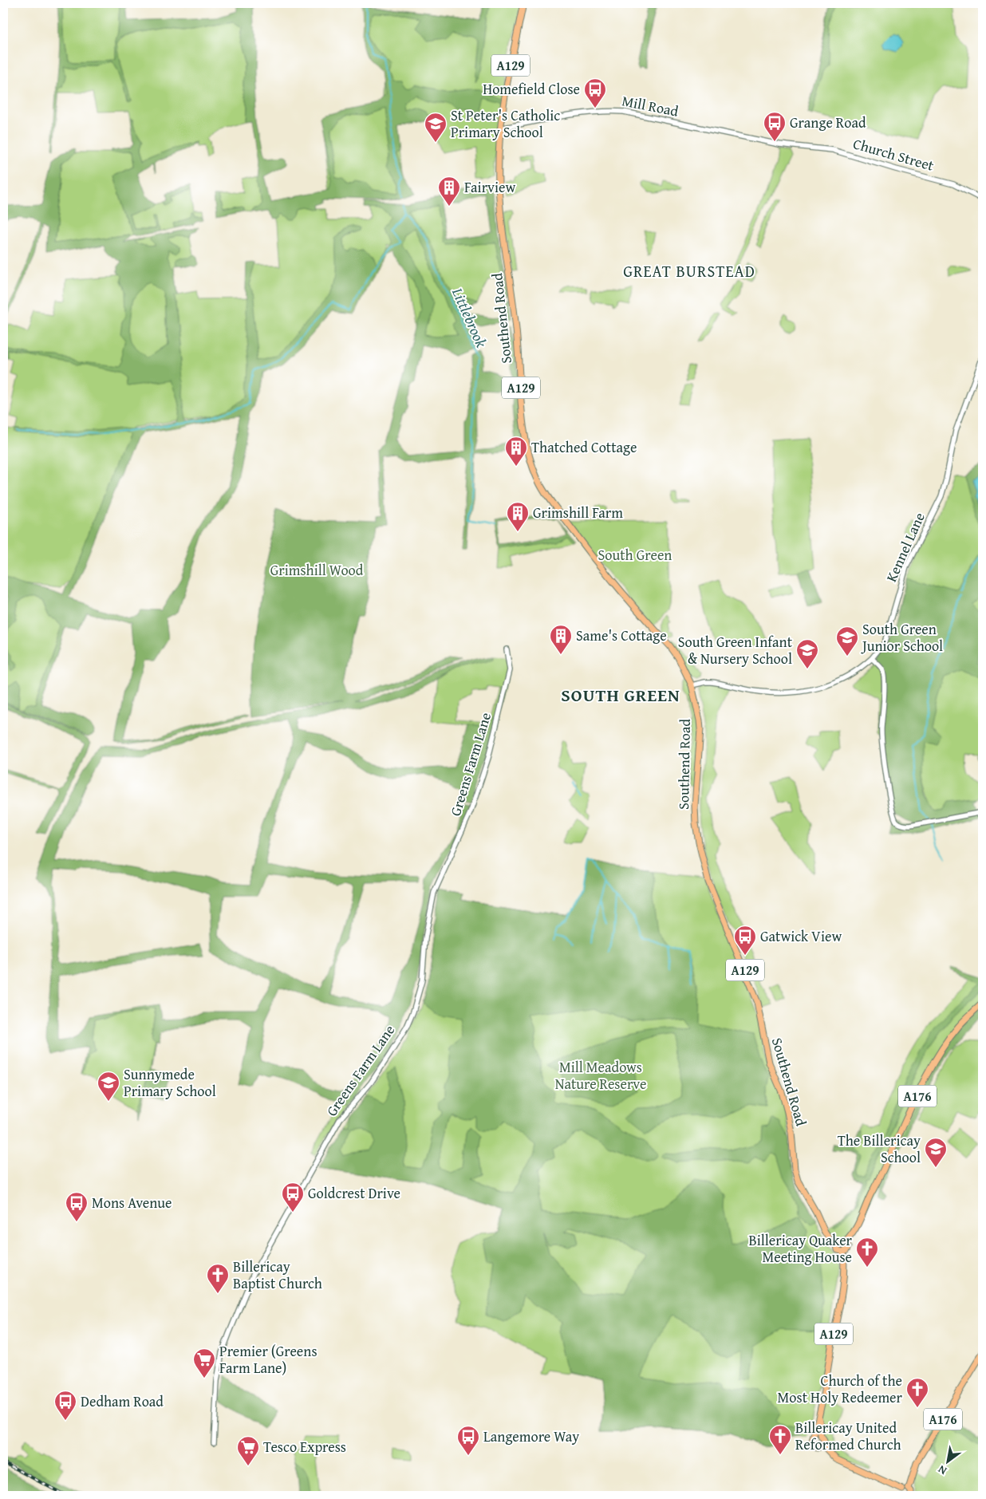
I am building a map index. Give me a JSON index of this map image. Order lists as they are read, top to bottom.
{
  "streets": {
    "main road": ["A129", "Southend Road", "A176"],
    "street": [
      "Mill Road",
      "Church Street",
      "Kennel Lane",
      "Greens Farm Lane"
    ]
  },
  "crossings": [
    ["A129", "Southend Road"],
    ["A129", "A176"],
    ["Mill Road", "Church Street"],
    ["Mill Road", "Southend Road"],
    ["Southend Road", "Kennel Lane"],
    ["Southend Road", "A176"]
  ],
  "districts": ["GREAT BURSTEAD", "SOUTH GREEN"],
  "water": ["Littlebrook"],
  "parks": ["South Green", "Grimshill Wood", "Mill Meadows Nature Reserve"],
  "places": {
    "bus stop": [
      "Homefield Close",
      "Grange Road",
      "Gatwick View",
      "Goldcrest Drive",
      "Mons Avenue",
      "Dedham Road",
      "Langemore Way"
    ],
    "school or university": [
      "St Peter's Catholic Primary School",
      "South Green Junior School",
      "South Green Infant & Nursery School",
      "Sunnymede Primary School",
      "The Billericay School"
    ],
    "building": [
      "Fairview",
      "Thatched Cottage",
      "Grimshill Farm",
      "Same's Cottage"
    ],
    "church": [
      "Billericay Quaker Meeting House",
      "Billericay Baptist Church",
      "Church of the Most Holy Redeemer",
      "Billericay United Reformed Church"
    ],
    "supermarket": ["Premier (Greens Farm Lane)", "Tesco Express"]
  },
  "north": "bottom left"
}
